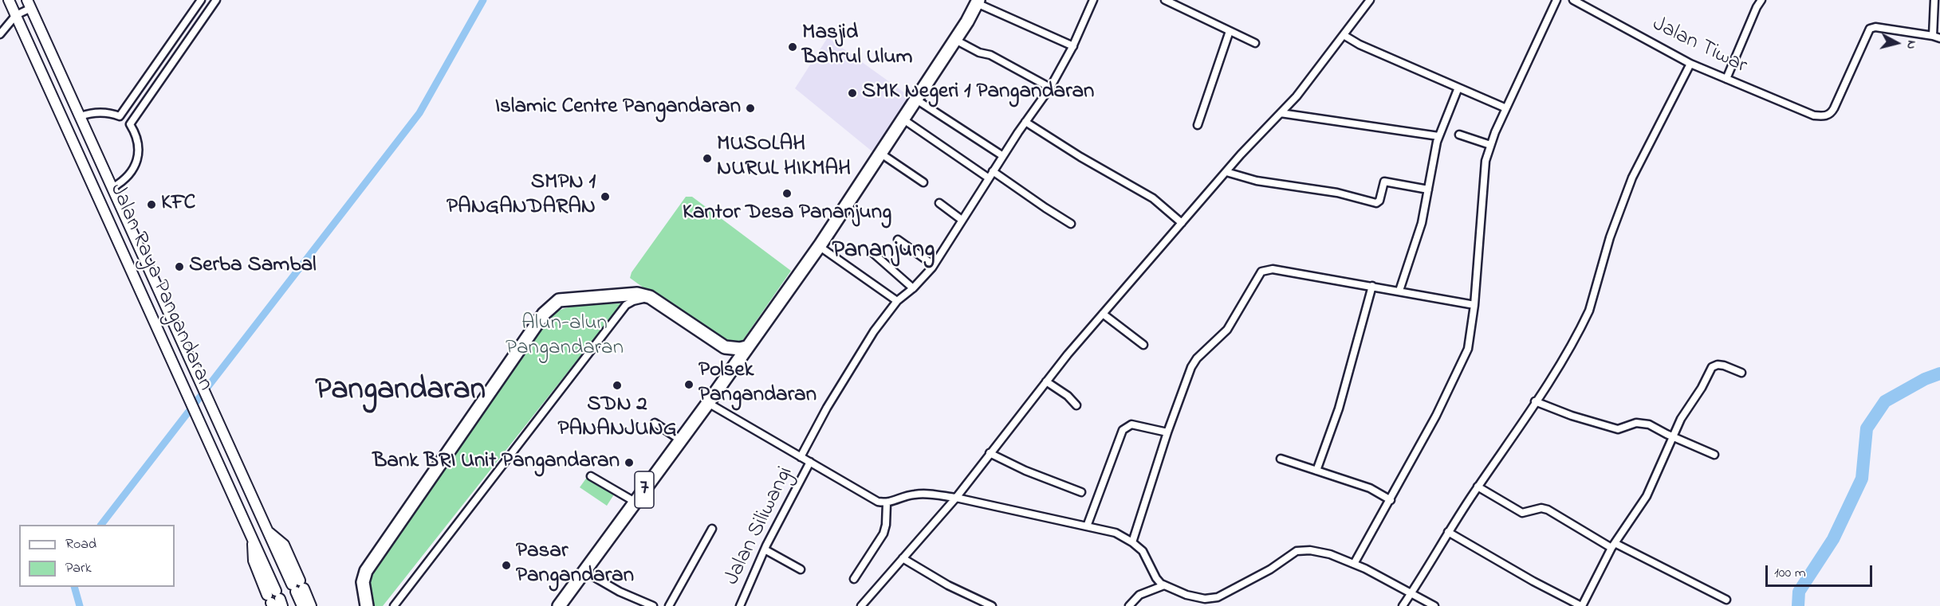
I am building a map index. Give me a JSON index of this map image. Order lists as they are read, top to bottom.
{
  "streets": {
    "highway": ["7"],
    "street": ["Jalan Tiwar", "Jalan Raya Pangandaran", "Jalan Siliwangi"]
  },
  "districts": ["Pananjung", "Pangandaran"],
  "parks": ["Alun-alun Pangandaran"],
  "places": [
    "Masjid Bahrul Ulum",
    "SMK Negeri 1 Pangandaran",
    "Islamic Centre Pangandaran",
    "MUSOLAH NURUL HIKMAH",
    "Kantor Desa Pananjung",
    "SMPN 1 PANGANDARAN",
    "KFC",
    "Serba Sambal",
    "Polsek Pangandaran",
    "SDN 2 PANANJUNG",
    "Bank BRI Unit Pangandaran",
    "Pasar Pangandaran"
  ],
  "legend": ["Road", "Park"],
  "scale_bar": "100 m",
  "north": "right"
}
